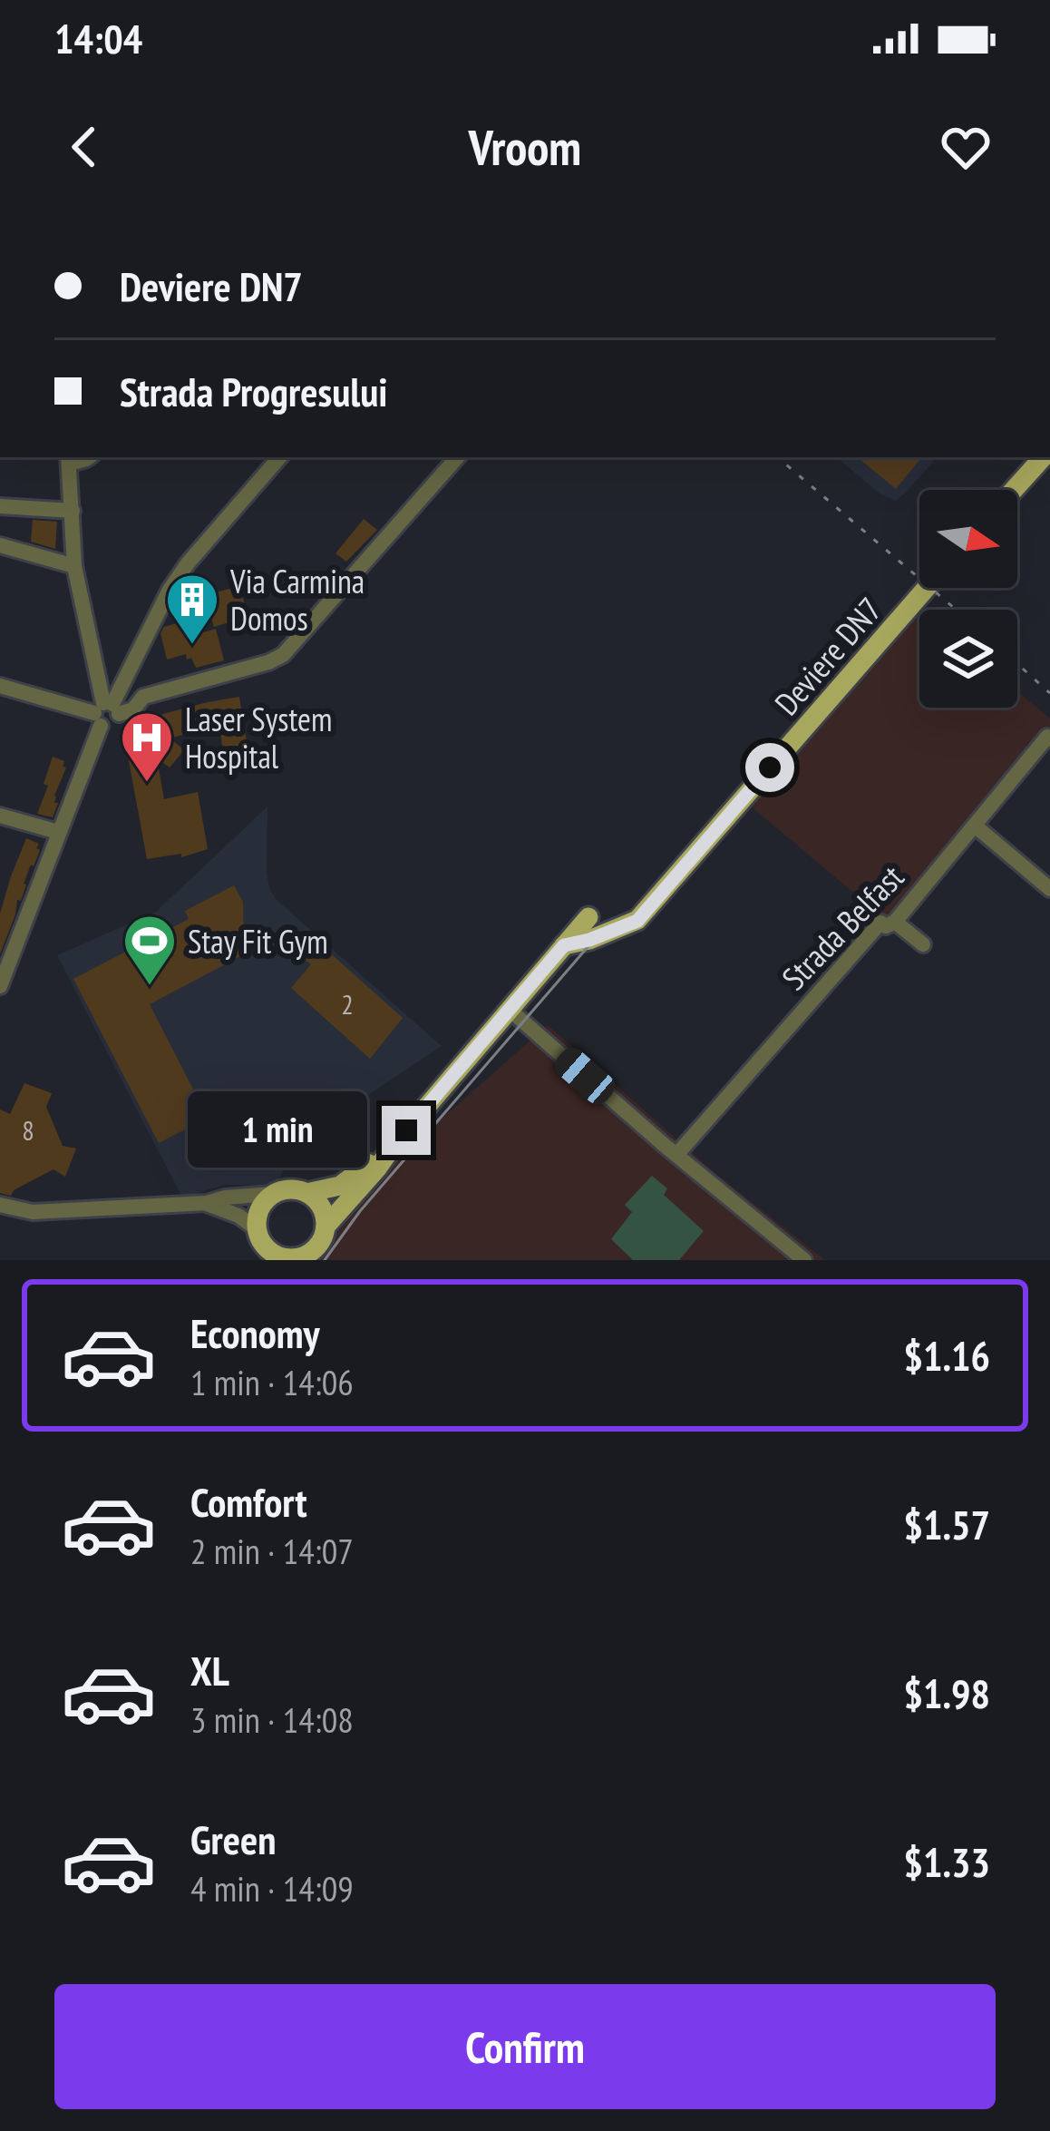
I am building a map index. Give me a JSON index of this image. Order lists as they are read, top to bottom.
{
  "streets": {
    "main road": ["Deviere DN7"],
    "street": ["Strada Belfast"]
  },
  "places": {
    "building": ["Via Carmina Domos"],
    "hospital": ["Laser System Hospital"],
    "sports": ["Stay Fit Gym"]
  },
  "house_numbers": ["2", "8"],
  "north": "right",
  "page": {
    "status": "14:04",
    "header": "Vroom",
    "banner": ["Deviere DN7", "Strada Progresului"],
    "bubble": "1 min",
    "list": [
      {
        "name": "Economy",
        "note": "1 min · 14:06",
        "value": "$1.16"
      },
      {
        "name": "Comfort",
        "note": "2 min · 14:07",
        "value": "$1.57"
      },
      {
        "name": "XL",
        "note": "3 min · 14:08",
        "value": "$1.98"
      },
      {
        "name": "Green",
        "note": "4 min · 14:09",
        "value": "$1.33"
      }
    ],
    "buttons": "Confirm"
  }
}
